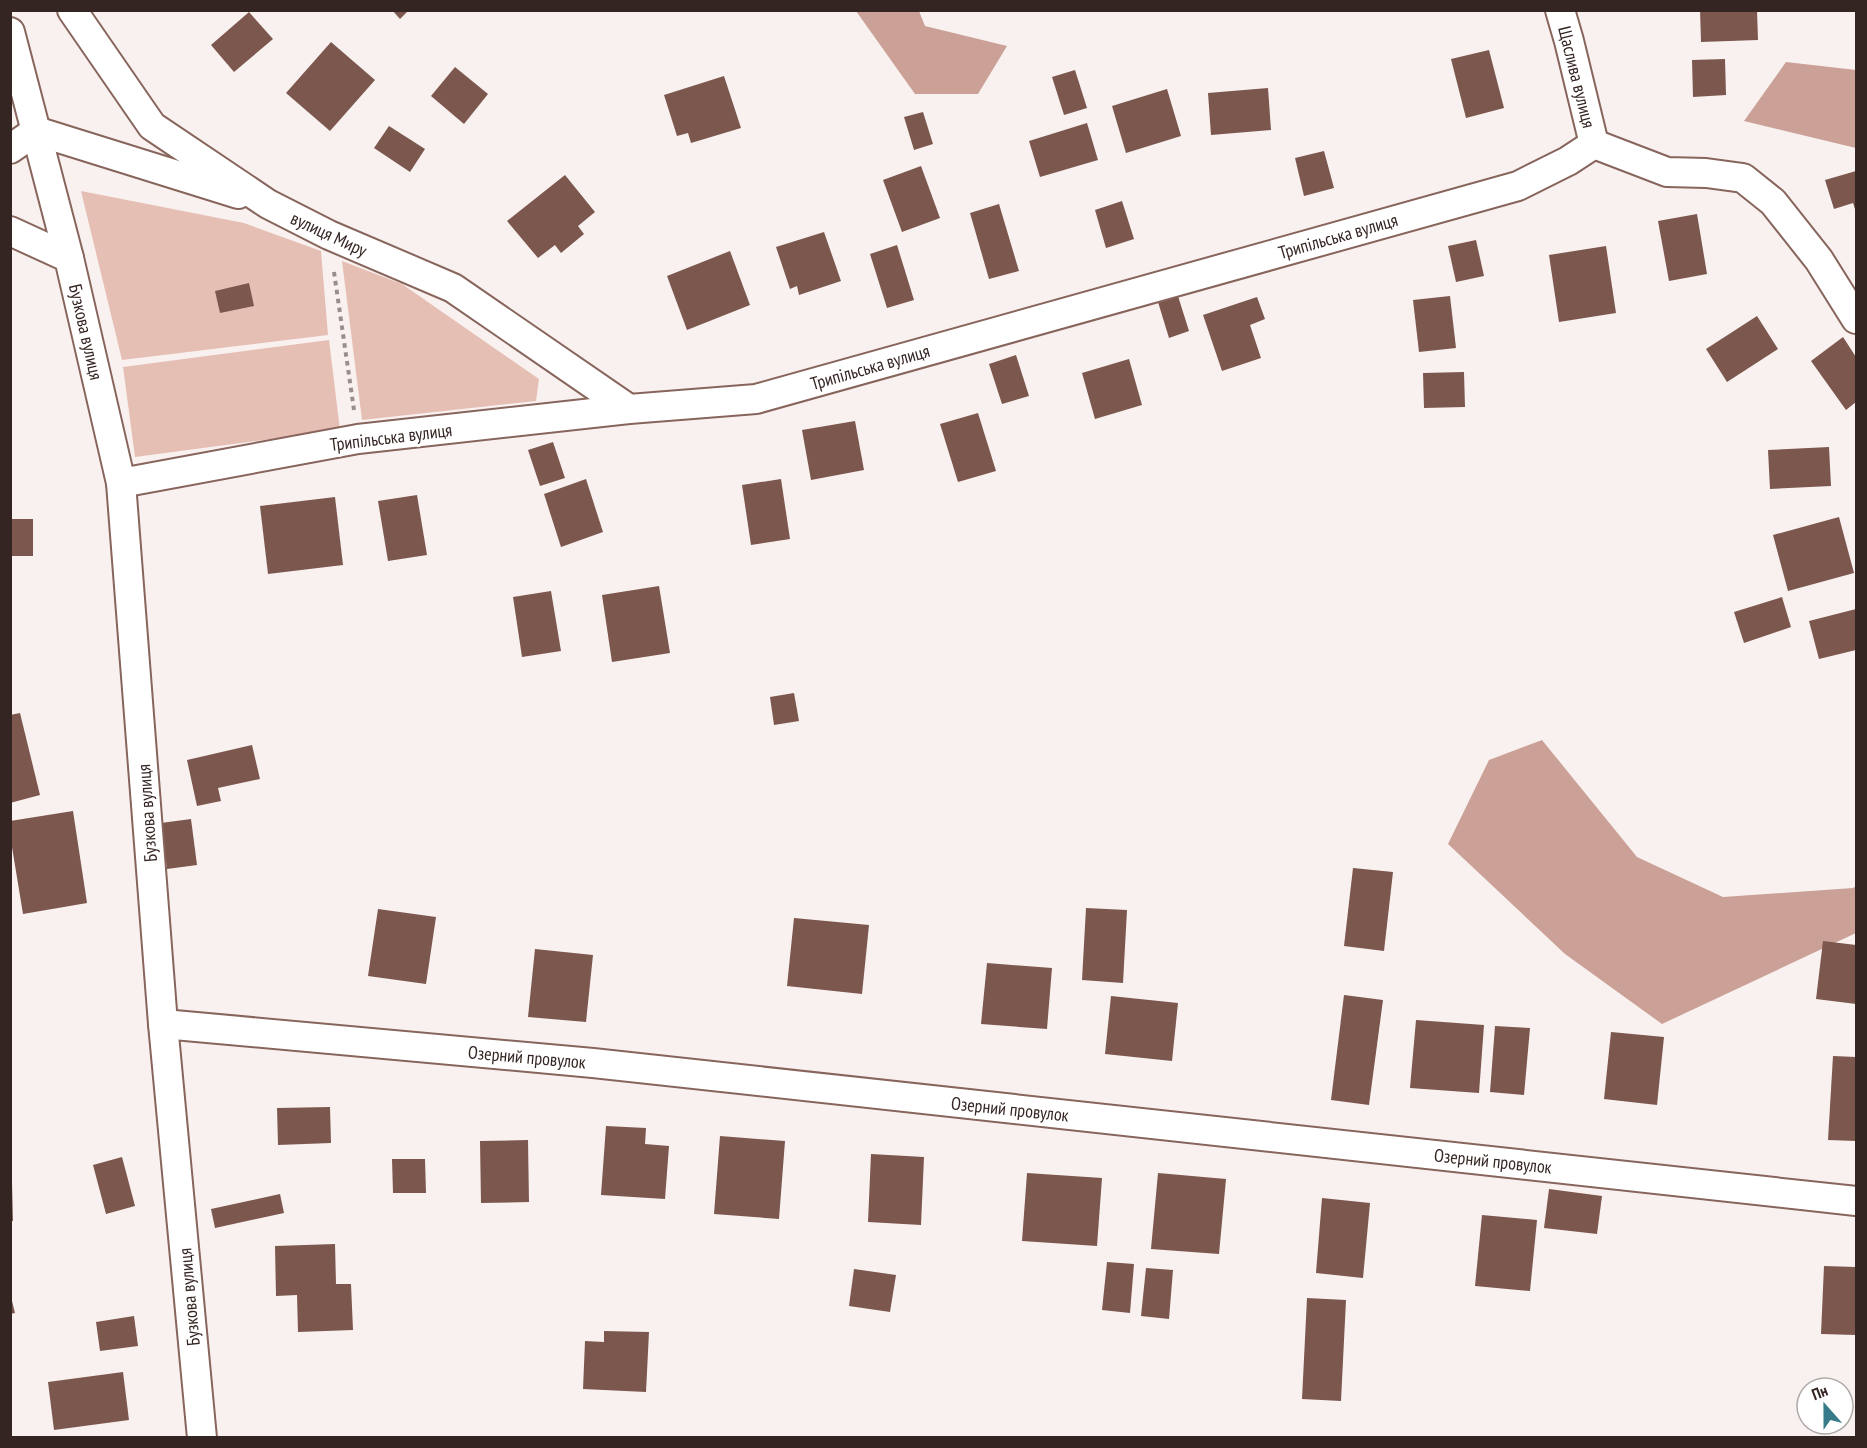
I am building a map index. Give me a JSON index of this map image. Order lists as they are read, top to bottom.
{
  "streets": {
    "street": [
      "Щаслива вулиця",
      "вулиця Миру",
      "Трипільська вулиця",
      "Бузкова вулиця",
      "Озерний провулок"
    ]
  },
  "crossings": [
    ["Щаслива вулиця", "Трипільська вулиця"],
    ["вулиця Миру", "Трипільська вулиця"],
    ["Трипільська вулиця", "Бузкова вулиця"],
    ["Бузкова вулиця", "Озерний провулок"]
  ],
  "north": "top"
}
